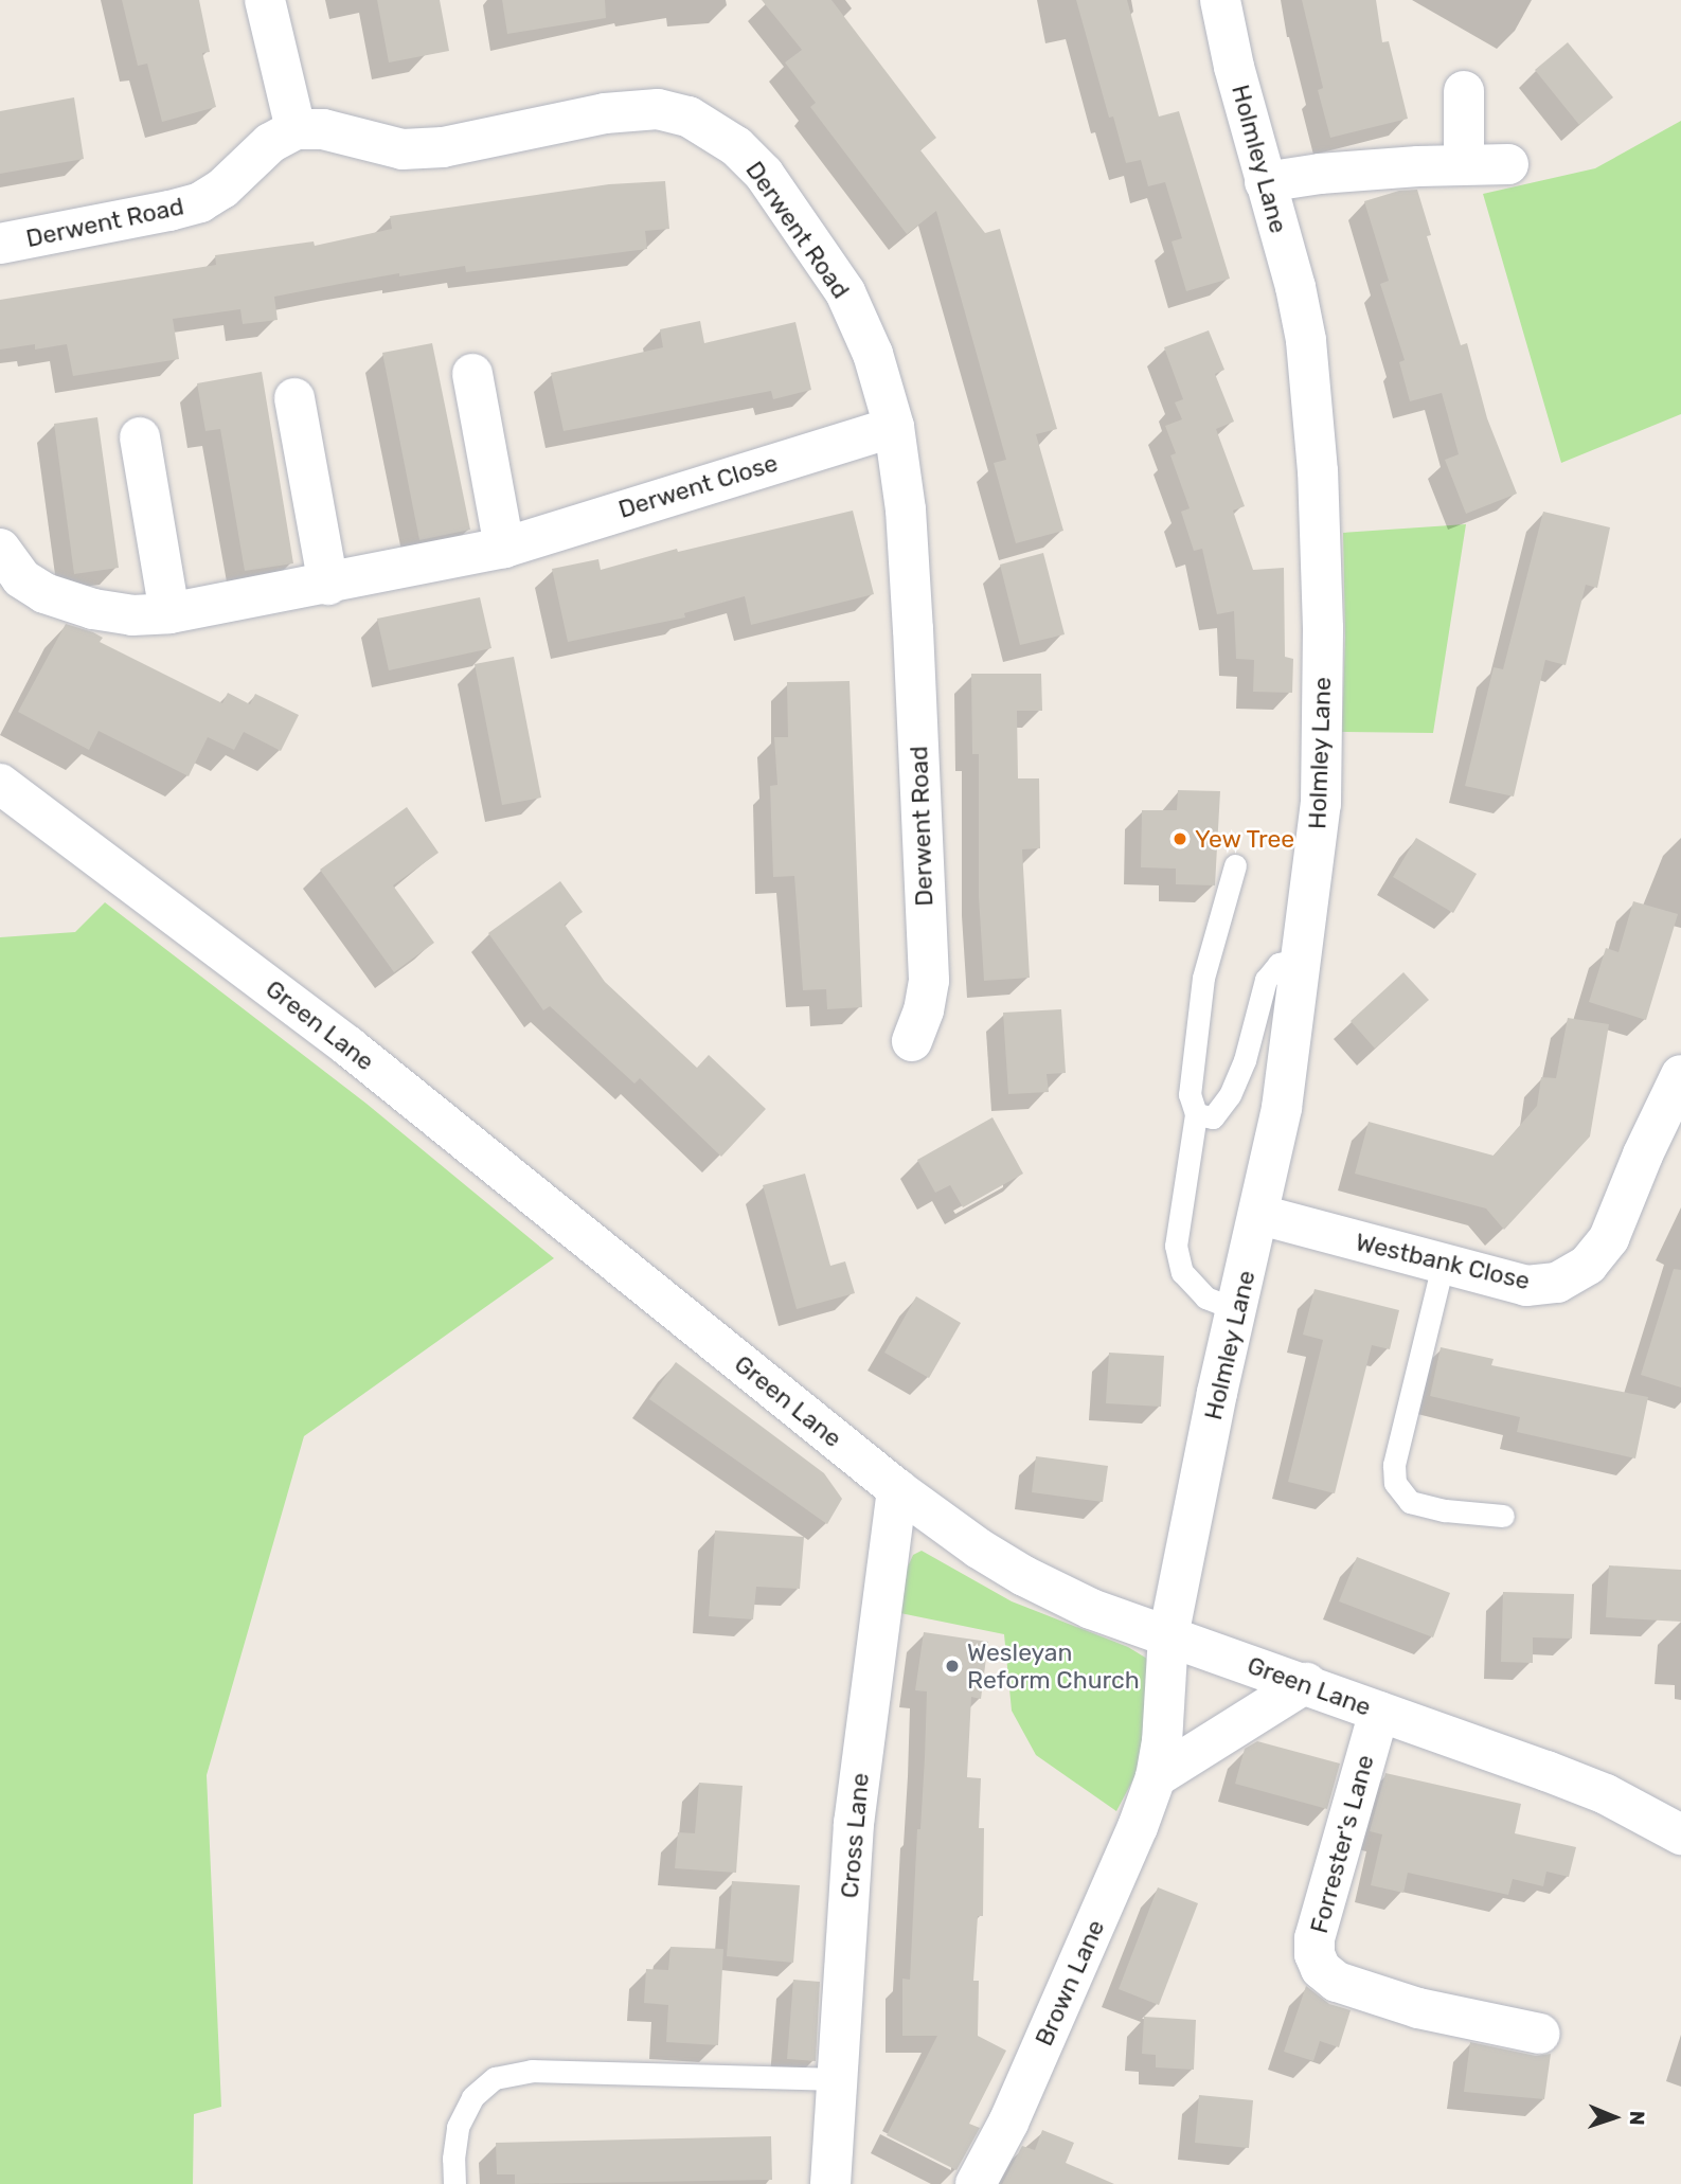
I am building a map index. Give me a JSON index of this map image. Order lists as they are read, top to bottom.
{
  "streets": {
    "street": [
      "Holmley Lane",
      "Derwent Road",
      "Derwent Close",
      "Green Lane",
      "Westbank Close",
      "Cross Lane",
      "Forrester's Lane",
      "Brown Lane"
    ]
  },
  "crossings": [
    ["Holmley Lane", "Green Lane"],
    ["Holmley Lane", "Westbank Close"],
    ["Holmley Lane", "Brown Lane"],
    ["Derwent Road", "Derwent Close"],
    ["Green Lane", "Cross Lane"],
    ["Green Lane", "Forrester's Lane"],
    ["Green Lane", "Brown Lane"]
  ],
  "places": ["Yew Tree", "Wesleyan Reform Church"],
  "north": "right"
}
